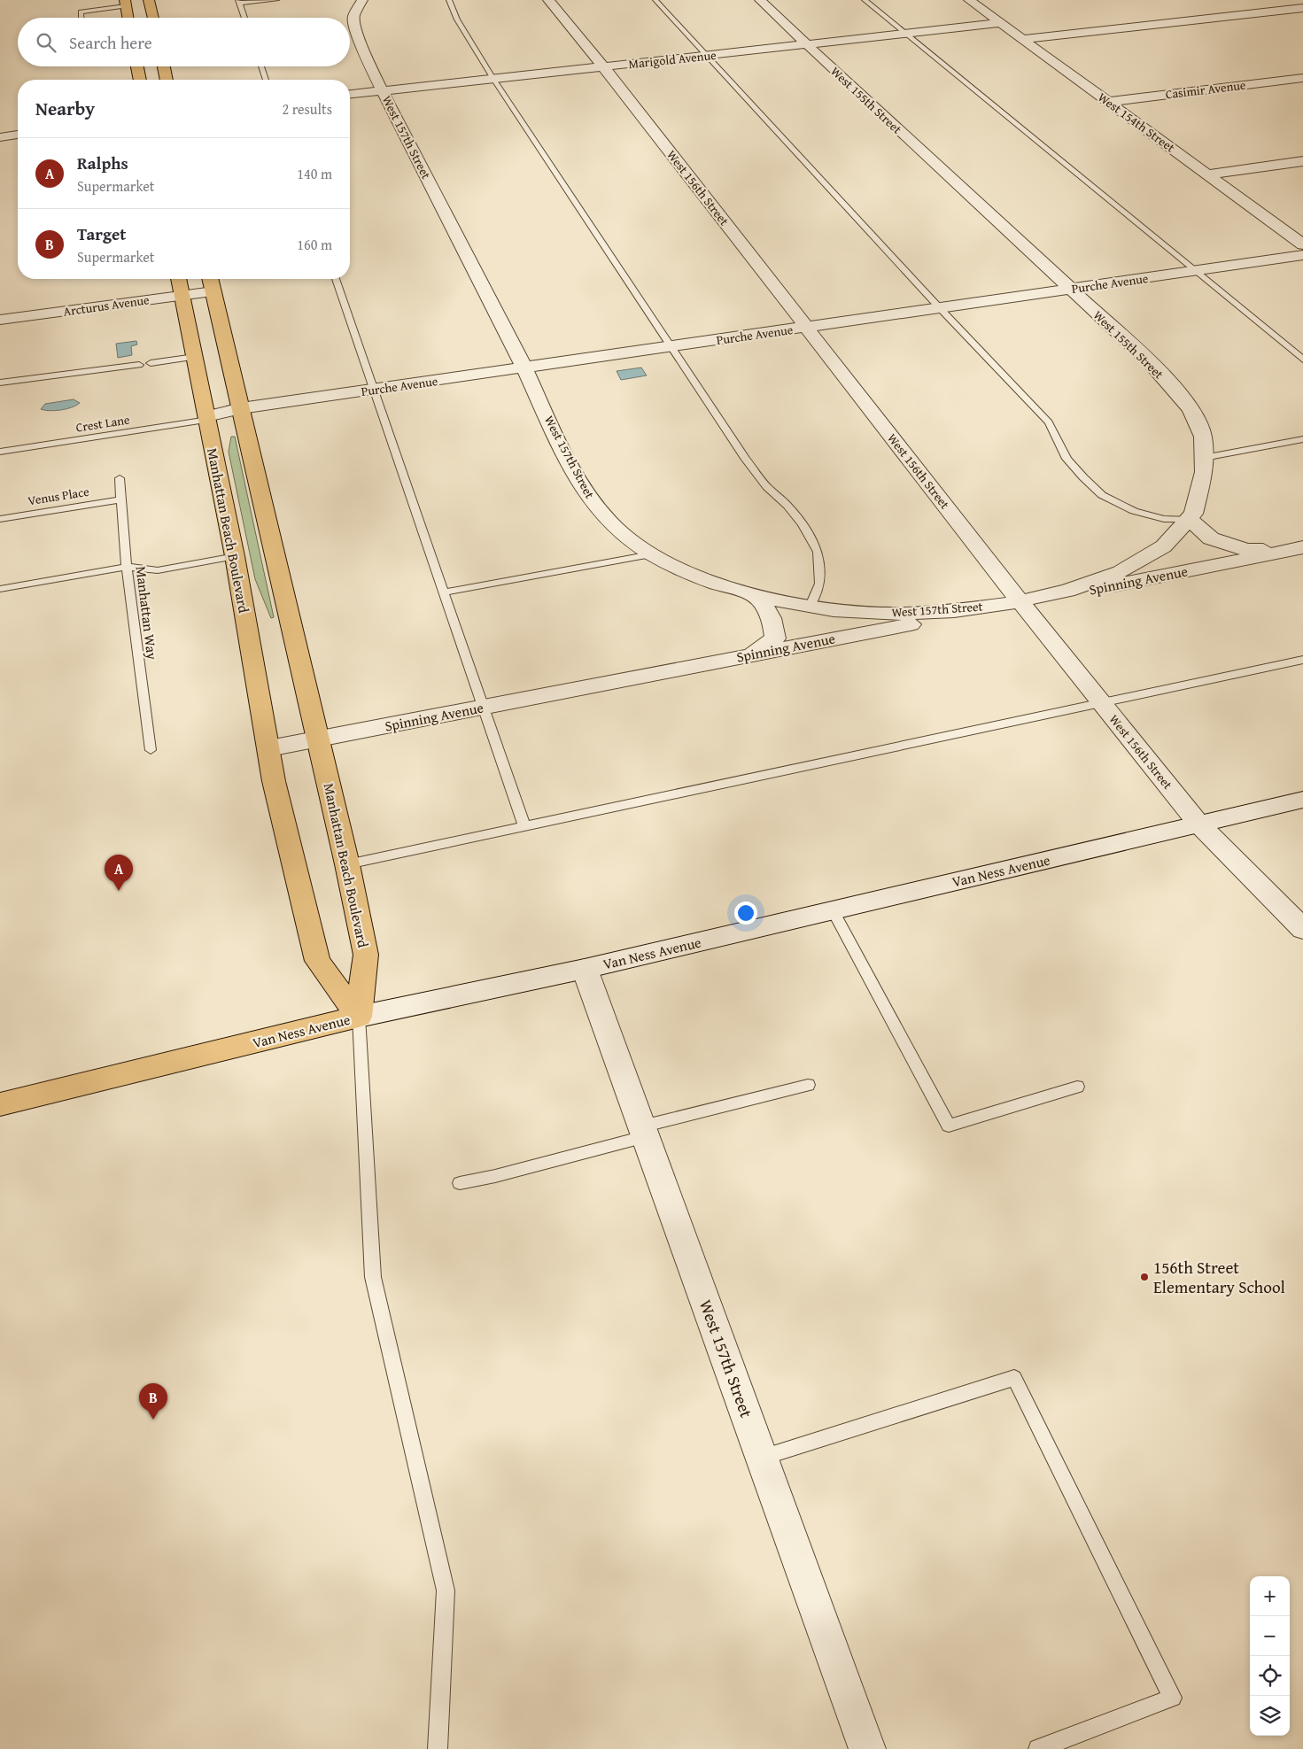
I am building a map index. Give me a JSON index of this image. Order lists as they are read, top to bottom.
{
  "streets": {
    "main road": ["Manhattan Beach Boulevard", "Van Ness Avenue"],
    "street": [
      "Marigold Avenue",
      "Casimir Avenue",
      "West 155th Street",
      "West 154th Street",
      "West 157th Street",
      "West 156th Street",
      "Purche Avenue",
      "Arcturus Avenue",
      "Spinning Avenue"
    ],
    "lane": ["Crest Lane", "Venus Place", "Manhattan Way"]
  },
  "crossings": [
    ["Marigold Avenue", "West 155th Street"],
    ["Marigold Avenue", "West 154th Street"],
    ["Marigold Avenue", "West 157th Street"],
    ["Marigold Avenue", "West 156th Street"],
    ["Casimir Avenue", "West 154th Street"],
    ["West 155th Street", "West 157th Street"],
    ["West 155th Street", "West 156th Street"],
    ["West 155th Street", "Purche Avenue"],
    ["West 155th Street", "Spinning Avenue"],
    ["West 157th Street", "West 156th Street"],
    ["West 157th Street", "Purche Avenue"],
    ["West 157th Street", "Spinning Avenue"],
    ["West 157th Street", "Van Ness Avenue"],
    ["West 156th Street", "Purche Avenue"],
    ["West 156th Street", "Spinning Avenue"],
    ["West 156th Street", "Van Ness Avenue"],
    ["Purche Avenue", "Crest Lane"],
    ["Purche Avenue", "Manhattan Beach Boulevard"],
    ["Arcturus Avenue", "Manhattan Beach Boulevard"],
    ["Crest Lane", "Manhattan Beach Boulevard"],
    ["Venus Place", "Manhattan Way"],
    ["Manhattan Beach Boulevard", "Spinning Avenue"],
    ["Manhattan Beach Boulevard", "Van Ness Avenue"]
  ],
  "places": ["156th Street Elementary School"],
  "page": {
    "search": "Search here",
    "heading": ["Nearby", "2 results"],
    "list": [
      {
        "mark": "A",
        "name": "Ralphs",
        "note": "Supermarket",
        "value": "140 m"
      },
      {
        "mark": "B",
        "name": "Target",
        "note": "Supermarket",
        "value": "160 m"
      }
    ],
    "pins": ["A", "B"],
    "map_buttons": ["+", "−"]
  }
}
